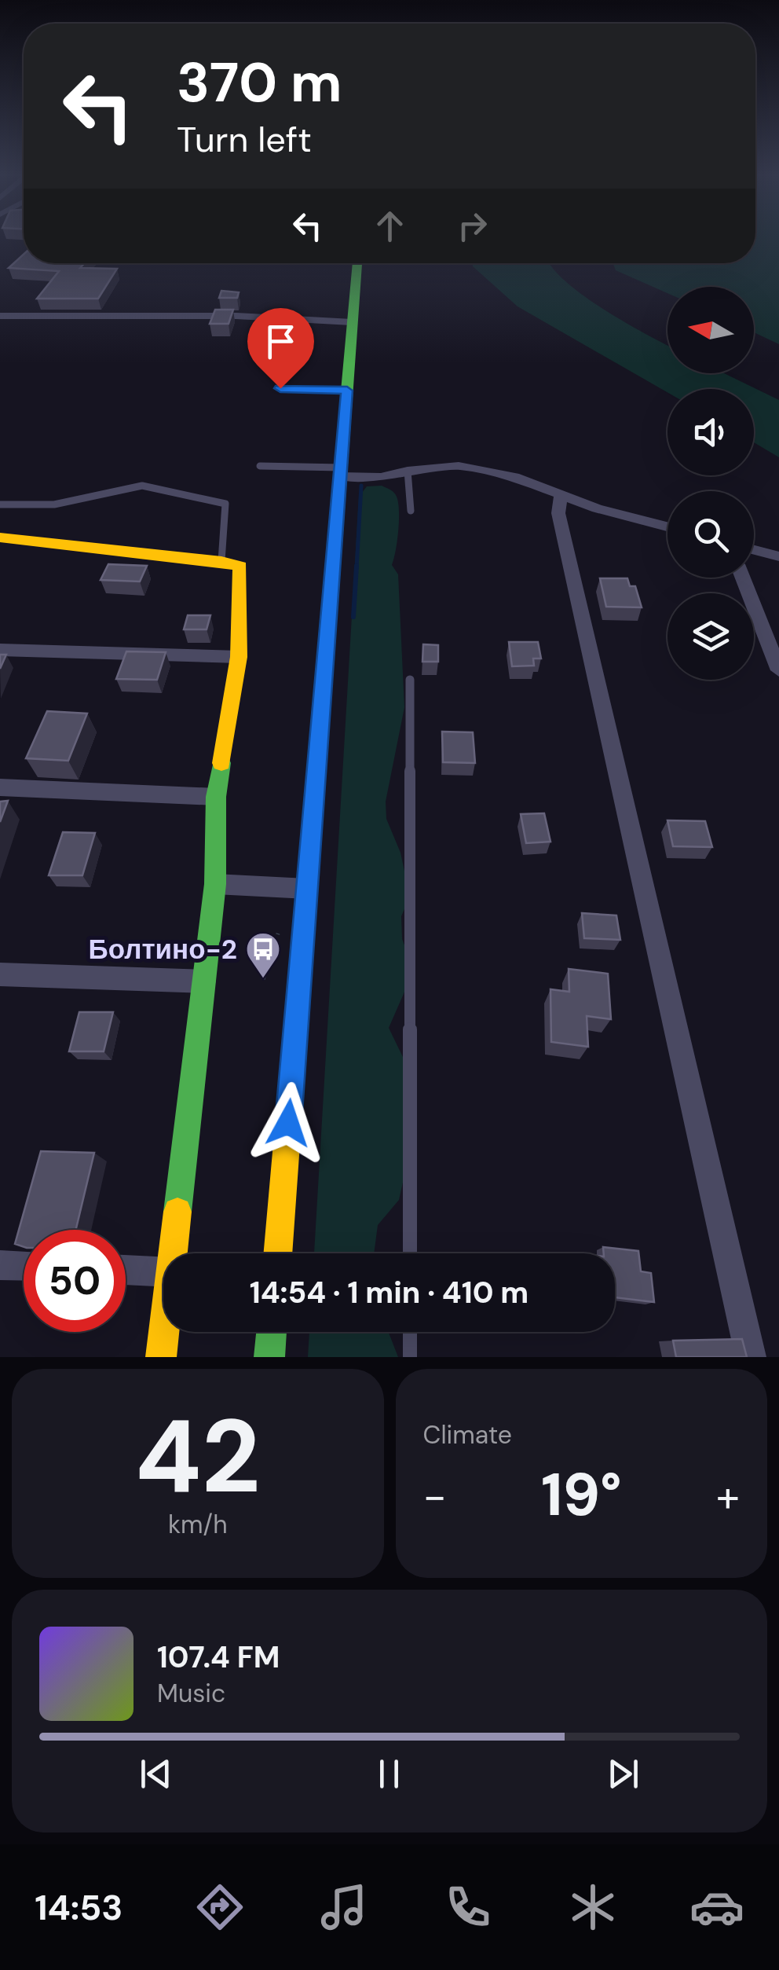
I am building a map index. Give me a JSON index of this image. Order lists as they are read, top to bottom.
{
  "places": {
    "bus stop": ["Болтино-2"]
  },
  "north": "left",
  "page": {
    "turn": ["370 m", "Turn left"],
    "limit": "50",
    "trip": "14:54 · 1 min · 410 m",
    "tile": [
      ["42", "km/h"],
      "Climate"
    ],
    "heat": ["−", "19°", "+"],
    "song": ["107.4 FM", "Music"],
    "tabs": "14:53"
  }
}
